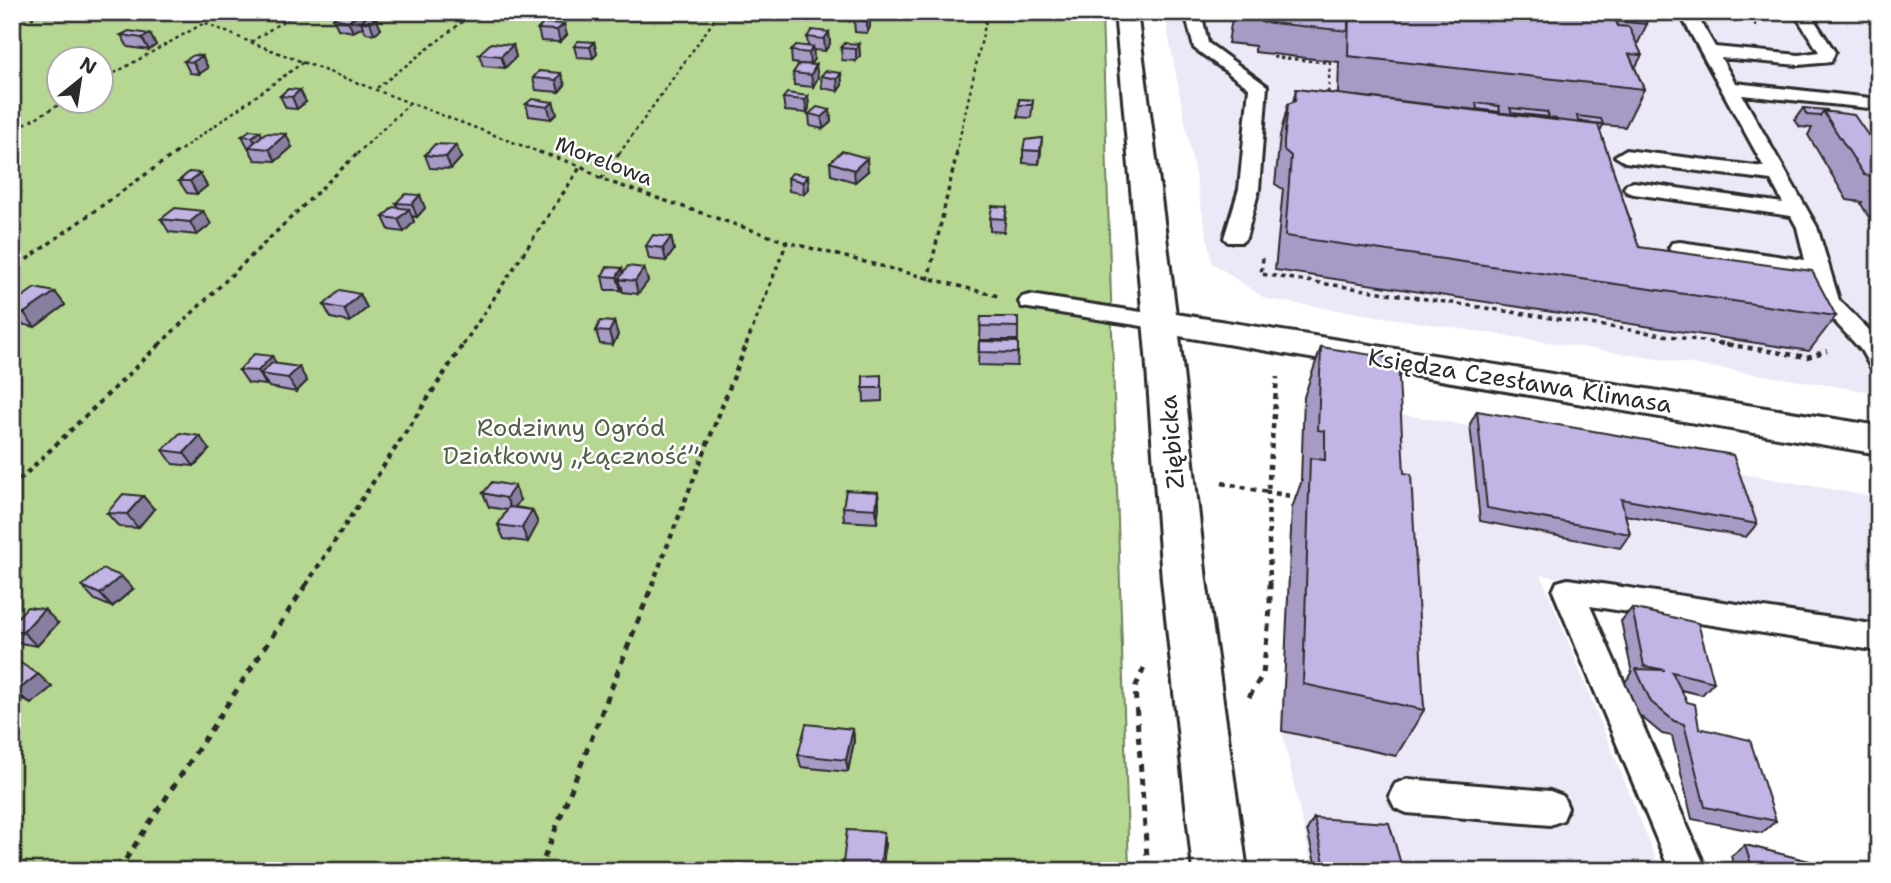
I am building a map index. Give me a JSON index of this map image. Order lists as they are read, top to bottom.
{
  "streets": {
    "street": ["Księdza Czesława Klimasa", "Ziębicka"],
    "path": ["Morelowa"]
  },
  "crossings": [
    ["Księdza Czesława Klimasa", "Ziębicka"]
  ],
  "parks": ["Rodzinny Ogród Działkowy „Łączność”"],
  "north": "top right"
}
